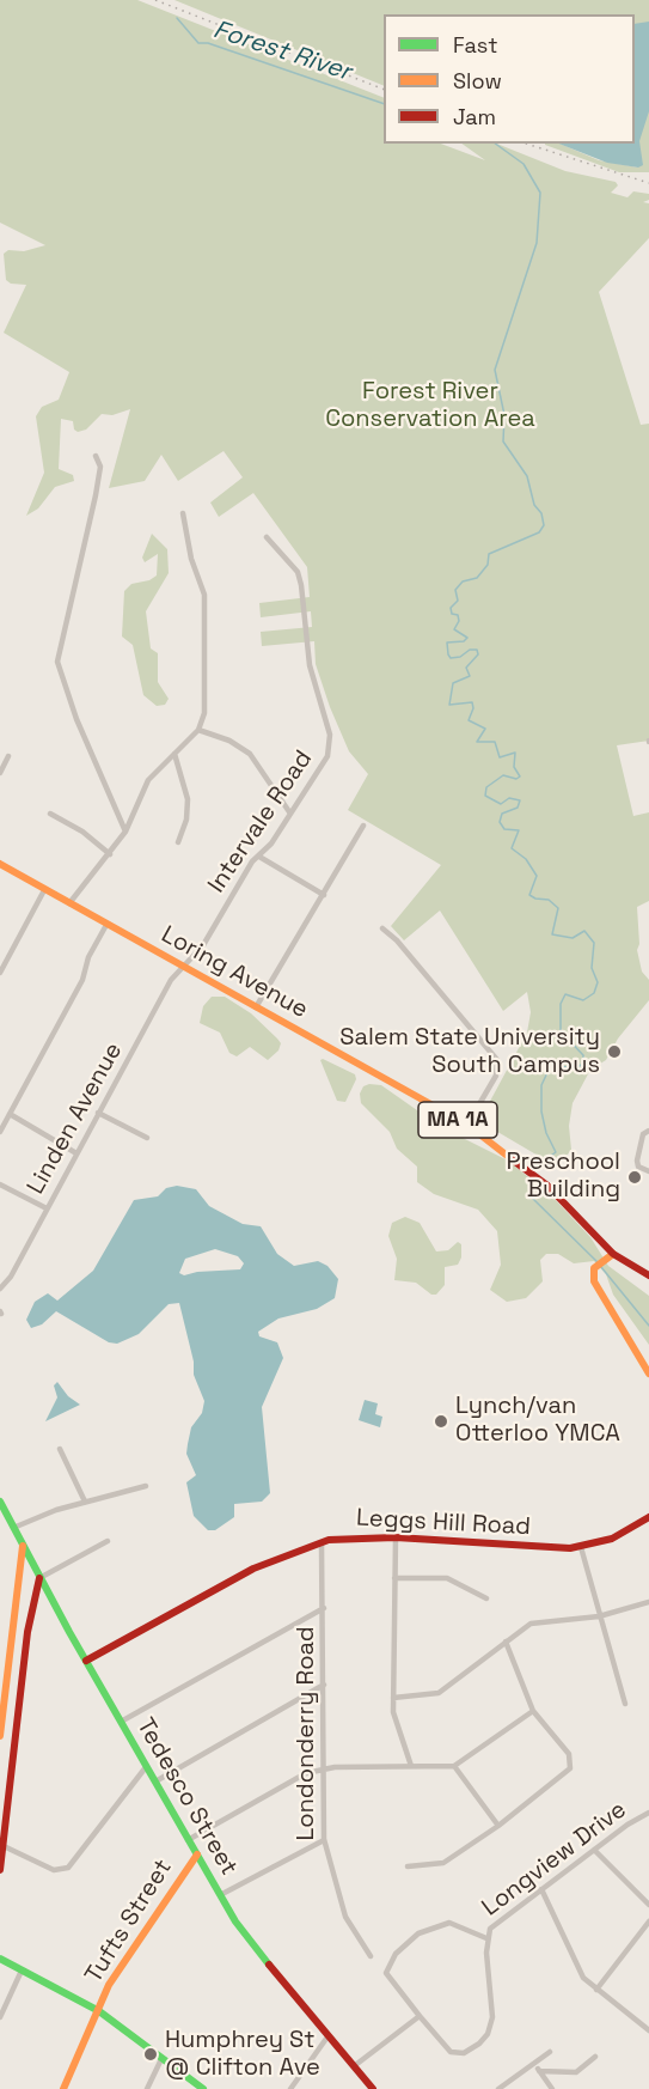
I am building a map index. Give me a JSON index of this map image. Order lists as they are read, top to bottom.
{
  "streets": {
    "main road": [
      "Loring Avenue",
      "MA 1A",
      "Leggs Hill Road",
      "Tedesco Street",
      "Tufts Street"
    ],
    "street": [
      "Intervale Road",
      "Linden Avenue",
      "Londonderry Road",
      "Longview Drive"
    ]
  },
  "crossings": [
    ["Intervale Road", "Loring Avenue"],
    ["Intervale Road", "Linden Avenue"],
    ["Loring Avenue", "Linden Avenue"],
    ["Leggs Hill Road", "Londonderry Road"],
    ["Leggs Hill Road", "Tedesco Street"],
    ["Tedesco Street", "Tufts Street"]
  ],
  "water": ["Forest River"],
  "parks": ["Forest River Conservation Area"],
  "places": [
    "Salem State University South Campus",
    "Preschool Building",
    "Lynch/van Otterloo YMCA",
    "Humphrey St @ Clifton Ave"
  ],
  "legend": ["Fast", "Slow", "Jam"]
}
